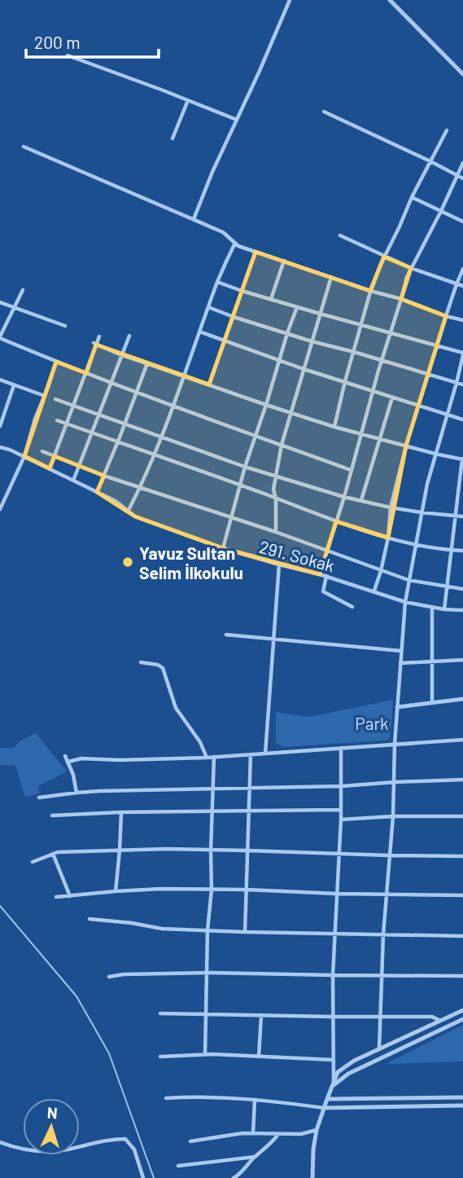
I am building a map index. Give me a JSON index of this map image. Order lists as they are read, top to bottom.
{
  "streets": {
    "street": ["291. Sokak"]
  },
  "parks": ["Park"],
  "places": ["Yavuz Sultan Selim İlkokulu"],
  "scale_bar": "200 m",
  "north": "top"
}
